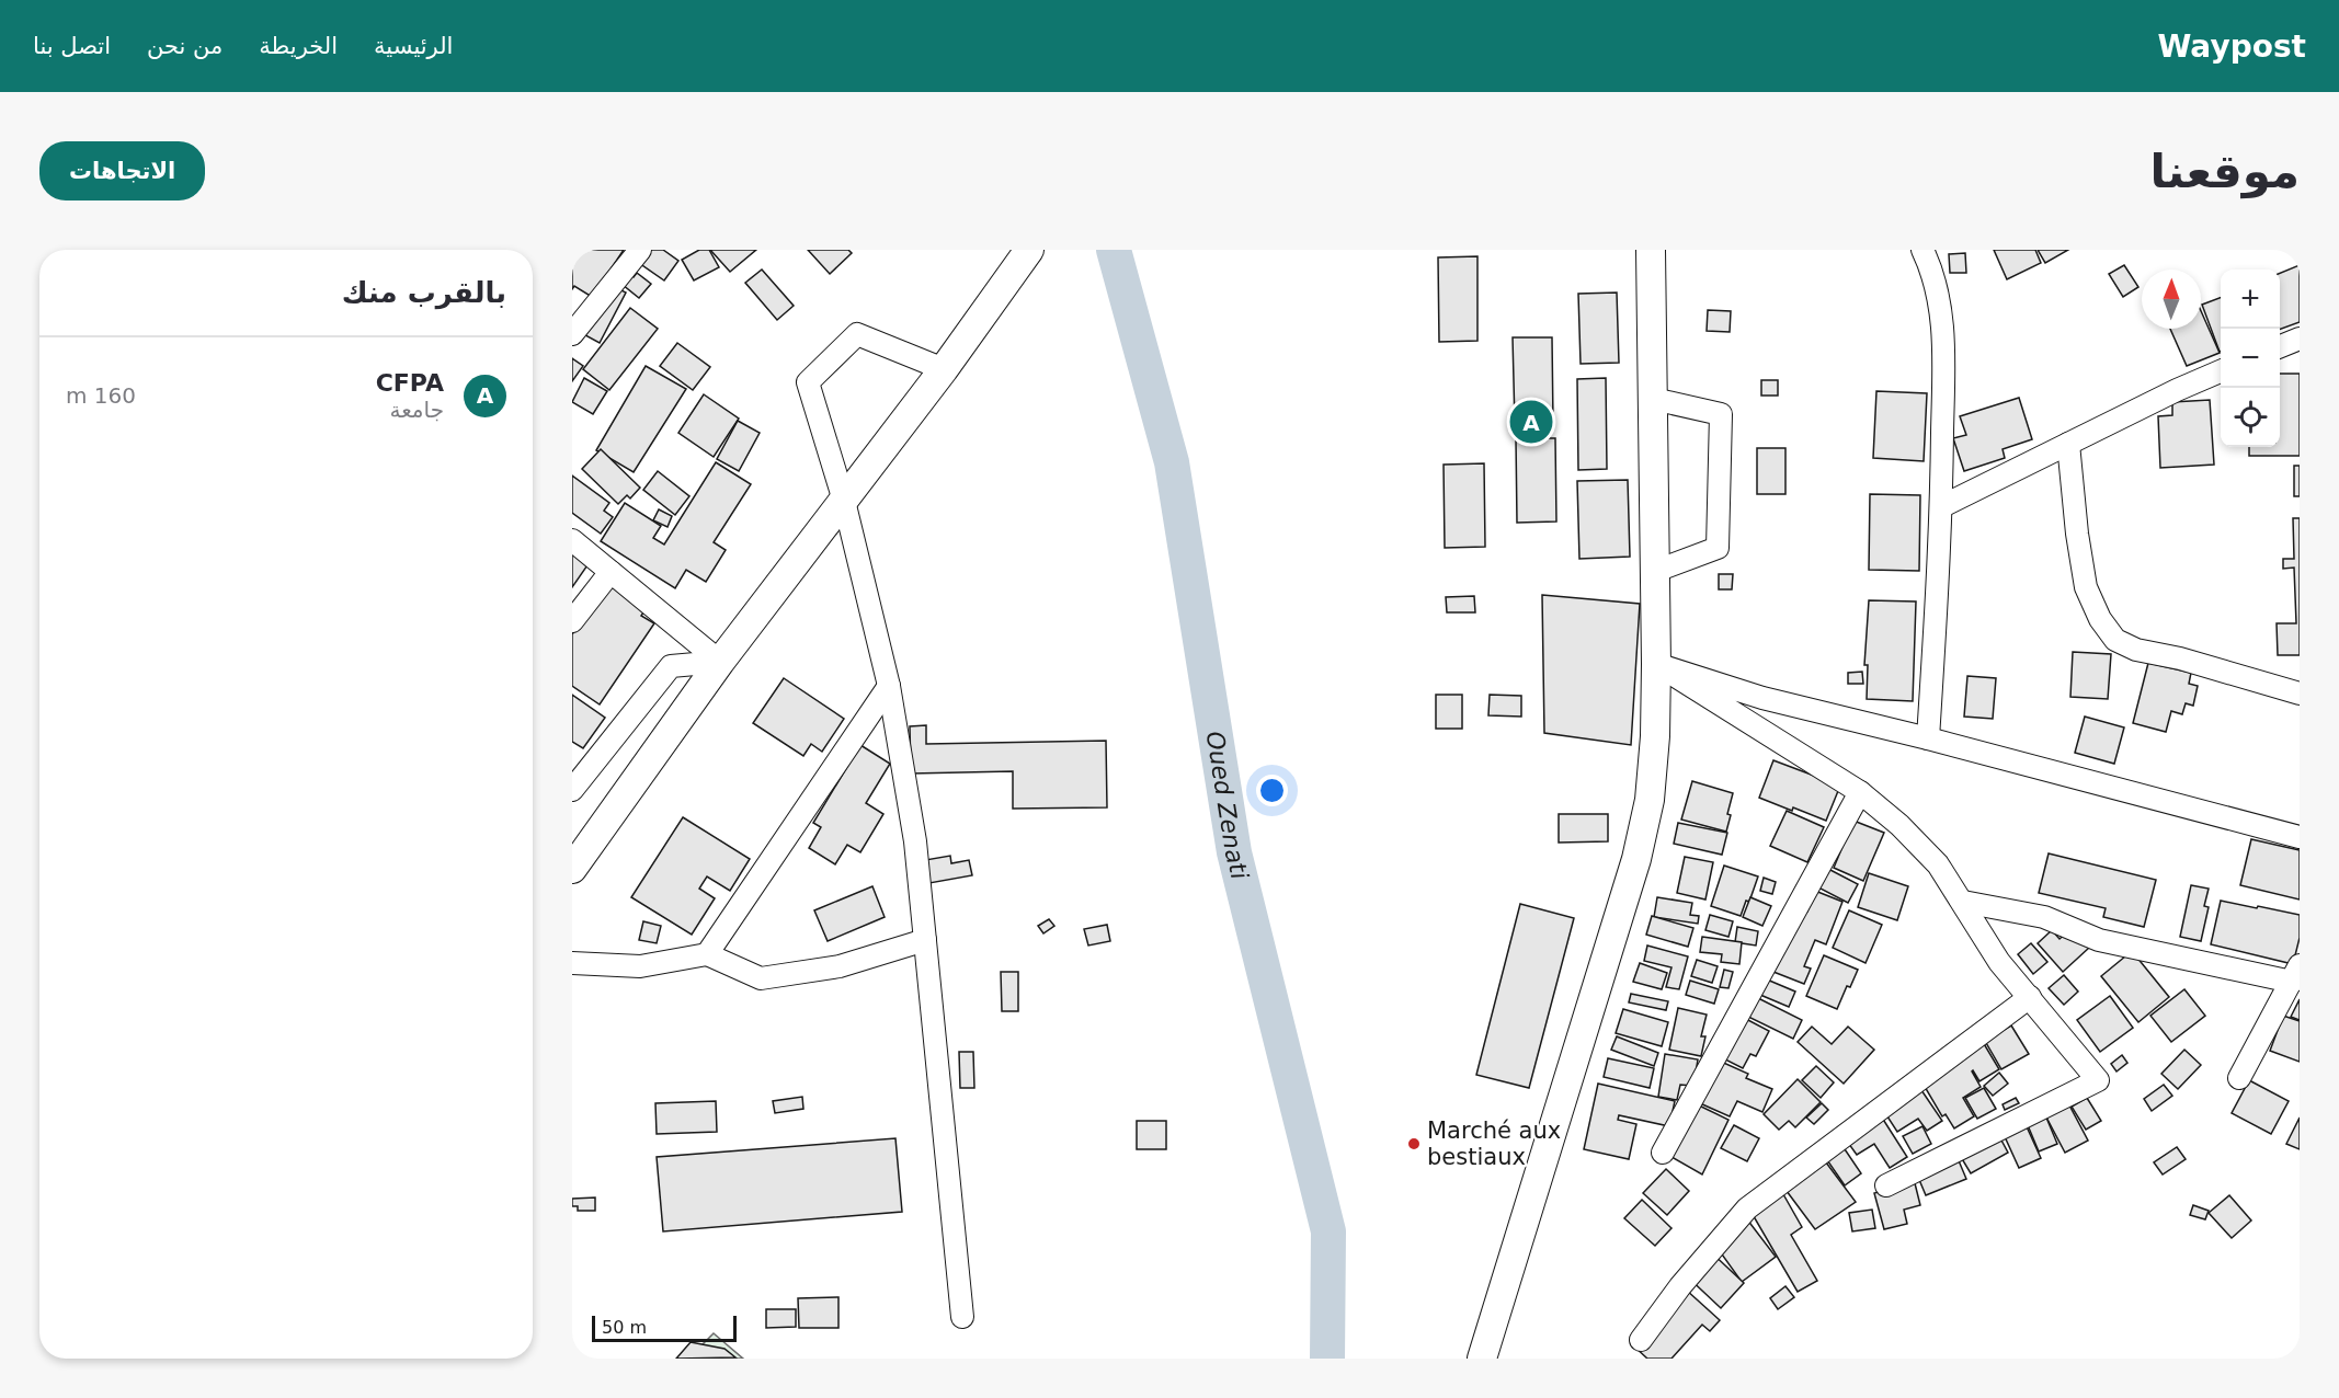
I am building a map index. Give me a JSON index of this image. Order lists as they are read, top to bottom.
{
  "water": ["Oued Zenati"],
  "places": ["Marché aux bestiaux"],
  "scale_bar": "50 m",
  "north": "top",
  "page": {
    "header": "Waypost",
    "nav": [
      "الرئيسية",
      "الخريطة",
      "من نحن",
      "اتصل بنا"
    ],
    "buttons": "الاتجاهات",
    "title": "موقعنا",
    "heading": "بالقرب منك",
    "map_buttons": ["+", "−"],
    "list": [
      {
        "mark": "A",
        "name": "CFPA",
        "note": "جامعة",
        "value": "160 m"
      }
    ],
    "pins": "A",
    "scale": "50 m"
  }
}
